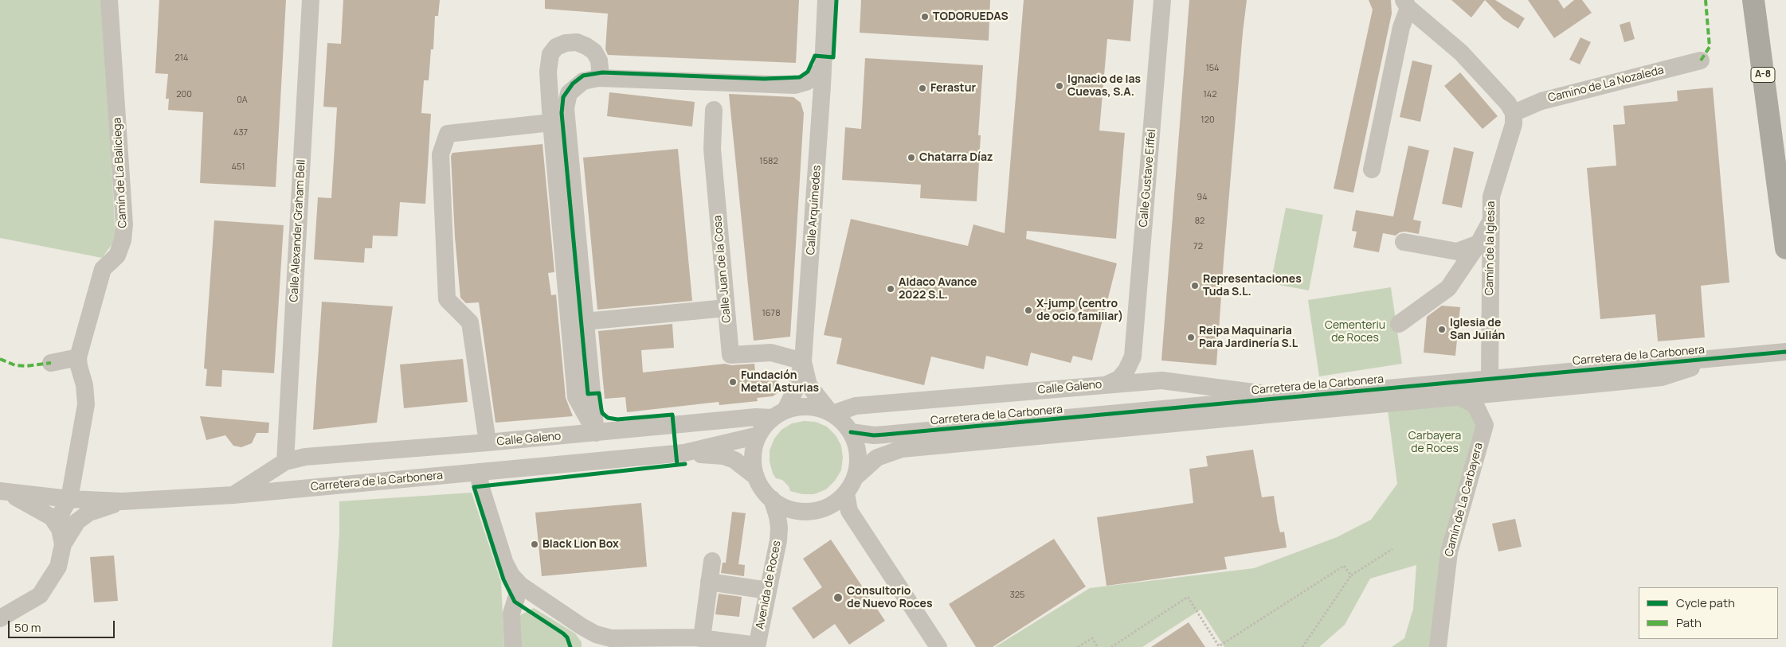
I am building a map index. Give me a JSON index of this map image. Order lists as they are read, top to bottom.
{
  "streets": {
    "highway": ["A-8"],
    "street": [
      "Camino de La Nozaleda",
      "Camín de La Baliciega",
      "Calle Gustave Eiffel",
      "Calle Arquímedes",
      "Calle Alexander Graham Bell",
      "Camín de la Iglesia",
      "Calle Juan de la Cosa",
      "Carretera de la Carbonera",
      "Calle Galeno",
      "Camín de La Carbayera",
      "Avenida de Roces"
    ]
  },
  "crossings": [
    ["Camino de La Nozaleda", "Camín de la Iglesia"],
    ["Camín de La Baliciega", "Carretera de la Carbonera"],
    ["Calle Gustave Eiffel", "Calle Galeno"],
    ["Calle Arquímedes", "Calle Juan de la Cosa"],
    ["Calle Arquímedes", "Carretera de la Carbonera"],
    ["Calle Arquímedes", "Calle Galeno"],
    ["Calle Arquímedes", "Avenida de Roces"],
    ["Calle Alexander Graham Bell", "Calle Galeno"],
    ["Camín de la Iglesia", "Carretera de la Carbonera"],
    ["Carretera de la Carbonera", "Calle Galeno"],
    ["Carretera de la Carbonera", "Camín de La Carbayera"],
    ["Carretera de la Carbonera", "Avenida de Roces"],
    ["Calle Galeno", "Avenida de Roces"]
  ],
  "parks": ["Cementeriu de Roces", "Carbayera de Roces"],
  "places": [
    "TODORUEDAS",
    "Ignacio de las Cuevas, S.A.",
    "Ferastur",
    "Chatarra Díaz",
    "Representaciones Tuda S.L.",
    "Aldaco Avance 2022 S.L.",
    "X-jump (centro de ocio familiar)",
    "Iglesia de San Julián",
    "Reipa Maquinaria Para Jardinería S.L",
    "Fundación Metal Asturias",
    "Black Lion Box",
    "Consultorio de Nuevo Roces"
  ],
  "house_numbers": [
    "214",
    "154",
    "200",
    "142",
    "0A",
    "120",
    "437",
    "1582",
    "451",
    "94",
    "82",
    "72",
    "1678",
    "325"
  ],
  "legend": ["Cycle path", "Path"],
  "scale_bar": "50 m"
}
